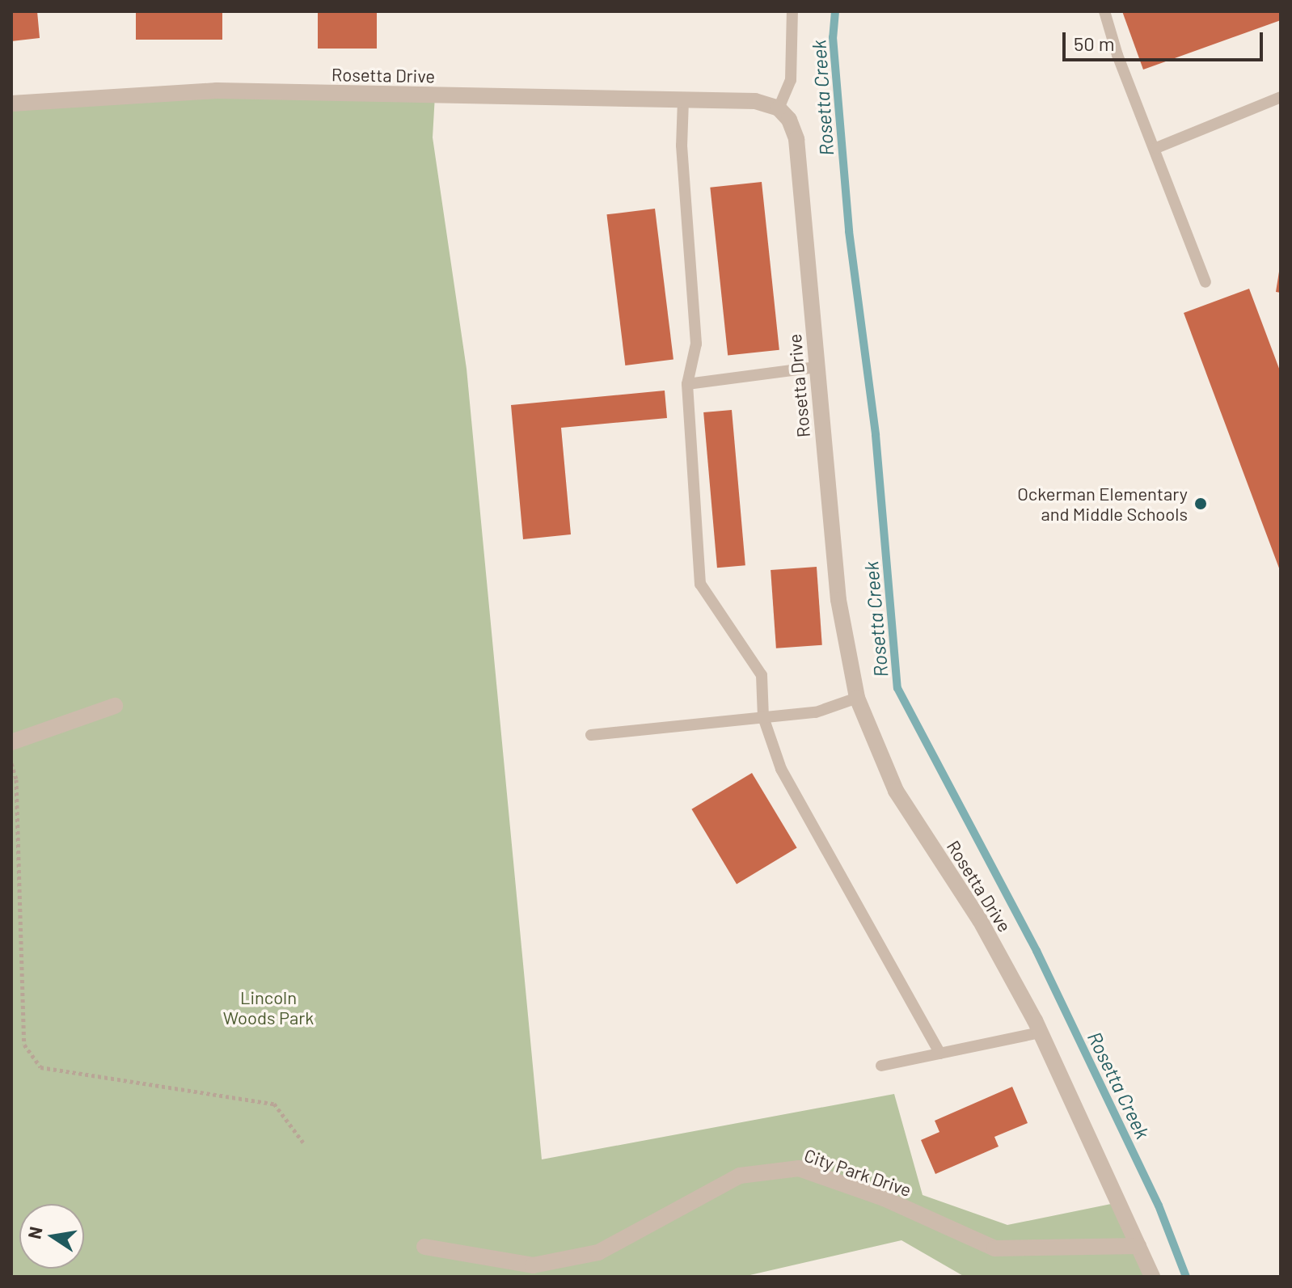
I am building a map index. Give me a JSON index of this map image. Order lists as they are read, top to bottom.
{
  "streets": {
    "street": ["Rosetta Drive", "City Park Drive"]
  },
  "crossings": [
    ["Rosetta Drive", "City Park Drive"]
  ],
  "water": ["Rosetta Creek"],
  "parks": ["Lincoln Woods Park"],
  "places": ["Ockerman Elementary and Middle Schools"],
  "scale_bar": "50 m",
  "north": "left"
}
